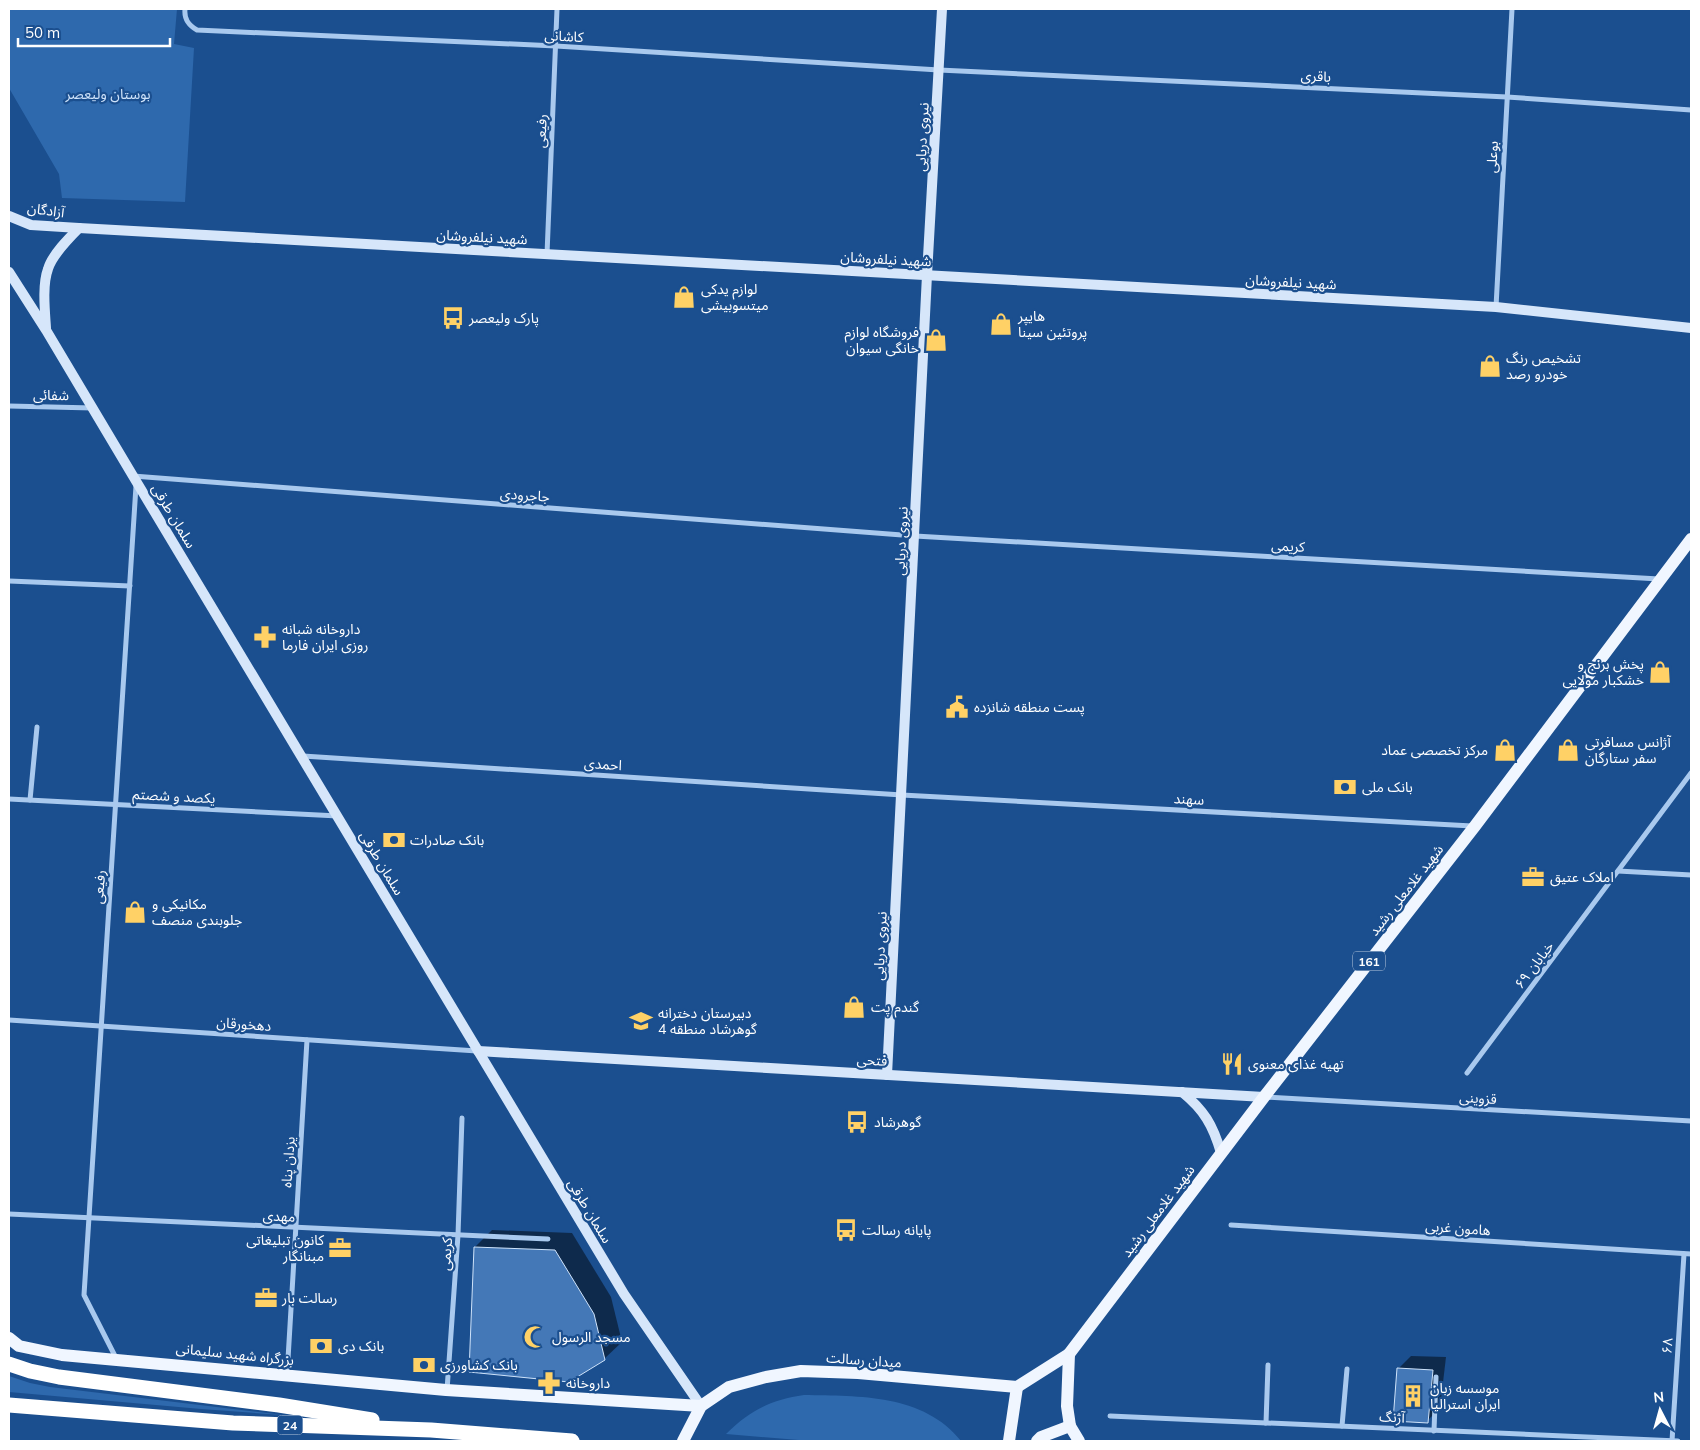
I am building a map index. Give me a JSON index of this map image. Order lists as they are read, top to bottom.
{
  "streets": {
    "highway": ["24"],
    "main road": [
      "نیروی دریایی",
      "آزادگان",
      "شهید نیلفروشان",
      "سلمان طرقی",
      "شهید غلامعلی رشید",
      "161",
      "فتحی",
      "بزرگراه شهید سلیمانی",
      "میدان رسالت"
    ],
    "street": [
      "کاشانی",
      "باقری",
      "رفیعی",
      "بوعلی",
      "شفائی",
      "جاجرودی",
      "کریمی",
      "احمدی",
      "یکصد و شصتم",
      "سهند",
      "خیابان ۶۹",
      "دهخورقان",
      "قزوینی",
      "یزدان پناه",
      "مهدی",
      "هامون غربی",
      "۶۸",
      "آژنگ"
    ]
  },
  "crossings": [
    ["کاشانی", "باقری"],
    ["کاشانی", "رفیعی"],
    ["کاشانی", "نیروی دریایی"],
    ["باقری", "نیروی دریایی"],
    ["باقری", "بوعلی"],
    ["رفیعی", "شهید نیلفروشان"],
    ["رفیعی", "جاجرودی"],
    ["رفیعی", "سلمان طرقی"],
    ["رفیعی", "یکصد و شصتم"],
    ["رفیعی", "دهخورقان"],
    ["رفیعی", "مهدی"],
    ["رفیعی", "بزرگراه شهید سلیمانی"],
    ["نیروی دریایی", "شهید نیلفروشان"],
    ["نیروی دریایی", "جاجرودی"],
    ["نیروی دریایی", "کریمی"],
    ["نیروی دریایی", "احمدی"],
    ["نیروی دریایی", "سهند"],
    ["نیروی دریایی", "فتحی"],
    ["بوعلی", "شهید نیلفروشان"],
    ["آزادگان", "شهید نیلفروشان"],
    ["شفائی", "سلمان طرقی"],
    ["جاجرودی", "سلمان طرقی"],
    ["جاجرودی", "کریمی"],
    ["سلمان طرقی", "احمدی"],
    ["سلمان طرقی", "یکصد و شصتم"],
    ["سلمان طرقی", "دهخورقان"],
    ["سلمان طرقی", "فتحی"],
    ["سلمان طرقی", "بزرگراه شهید سلیمانی"],
    ["سلمان طرقی", "میدان رسالت"],
    ["کریمی", "شهید غلامعلی رشید"],
    ["کریمی", "مهدی"],
    ["کریمی", "بزرگراه شهید سلیمانی"],
    ["احمدی", "سهند"],
    ["سهند", "شهید غلامعلی رشید"],
    ["شهید غلامعلی رشید", "فتحی"],
    ["شهید غلامعلی رشید", "قزوینی"],
    ["شهید غلامعلی رشید", "میدان رسالت"],
    ["دهخورقان", "فتحی"],
    ["دهخورقان", "یزدان پناه"],
    ["فتحی", "قزوینی"],
    ["یزدان پناه", "مهدی"],
    ["یزدان پناه", "بزرگراه شهید سلیمانی"],
    ["هامون غربی", "۶۸"],
    ["۶۸", "آژنگ"],
    ["بزرگراه شهید سلیمانی", "میدان رسالت"]
  ],
  "parks": ["بوستان ولیعصر"],
  "places": {
    "shop": [
      "لوازم یدکی میتسوبیشی",
      "هایپر پروتئین سینا",
      "فروشگاه لوازم خانگی سیوان",
      "تشخیص رنگ خودرو رصد",
      "پخش برنج و خشکبار مولایی",
      "مرکز تخصصی عماد",
      "آژانس مسافرتی سفر ستارگان",
      "مکانیکی و جلوبندی منصف",
      "گندم پت"
    ],
    "bus stop": ["پارک ولیعصر", "گوهرشاد", "پایانه رسالت"],
    "pharmacy": ["داروخانه شبانه روزی ایران فارما", "داروخانه"],
    "public building": ["پست منطقه شانزده"],
    "bank": [
      "بانک ملی",
      "بانک صادرات",
      "بانک دی",
      "بانک کشاورزی"
    ],
    "office": ["املاک عتیق", "کانون تبلیغاتی مبنانگار", "رسالت بار"],
    "school or university": ["دبیرستان دخترانه گوهرشاد منطقه 4"],
    "restaurant": ["تهیه غذای معنوی"],
    "mosque": ["مسجد الرسول"],
    "building": ["موسسه زبان ایران استرالیا"]
  },
  "scale_bar": "50 m",
  "north": "top"
}
